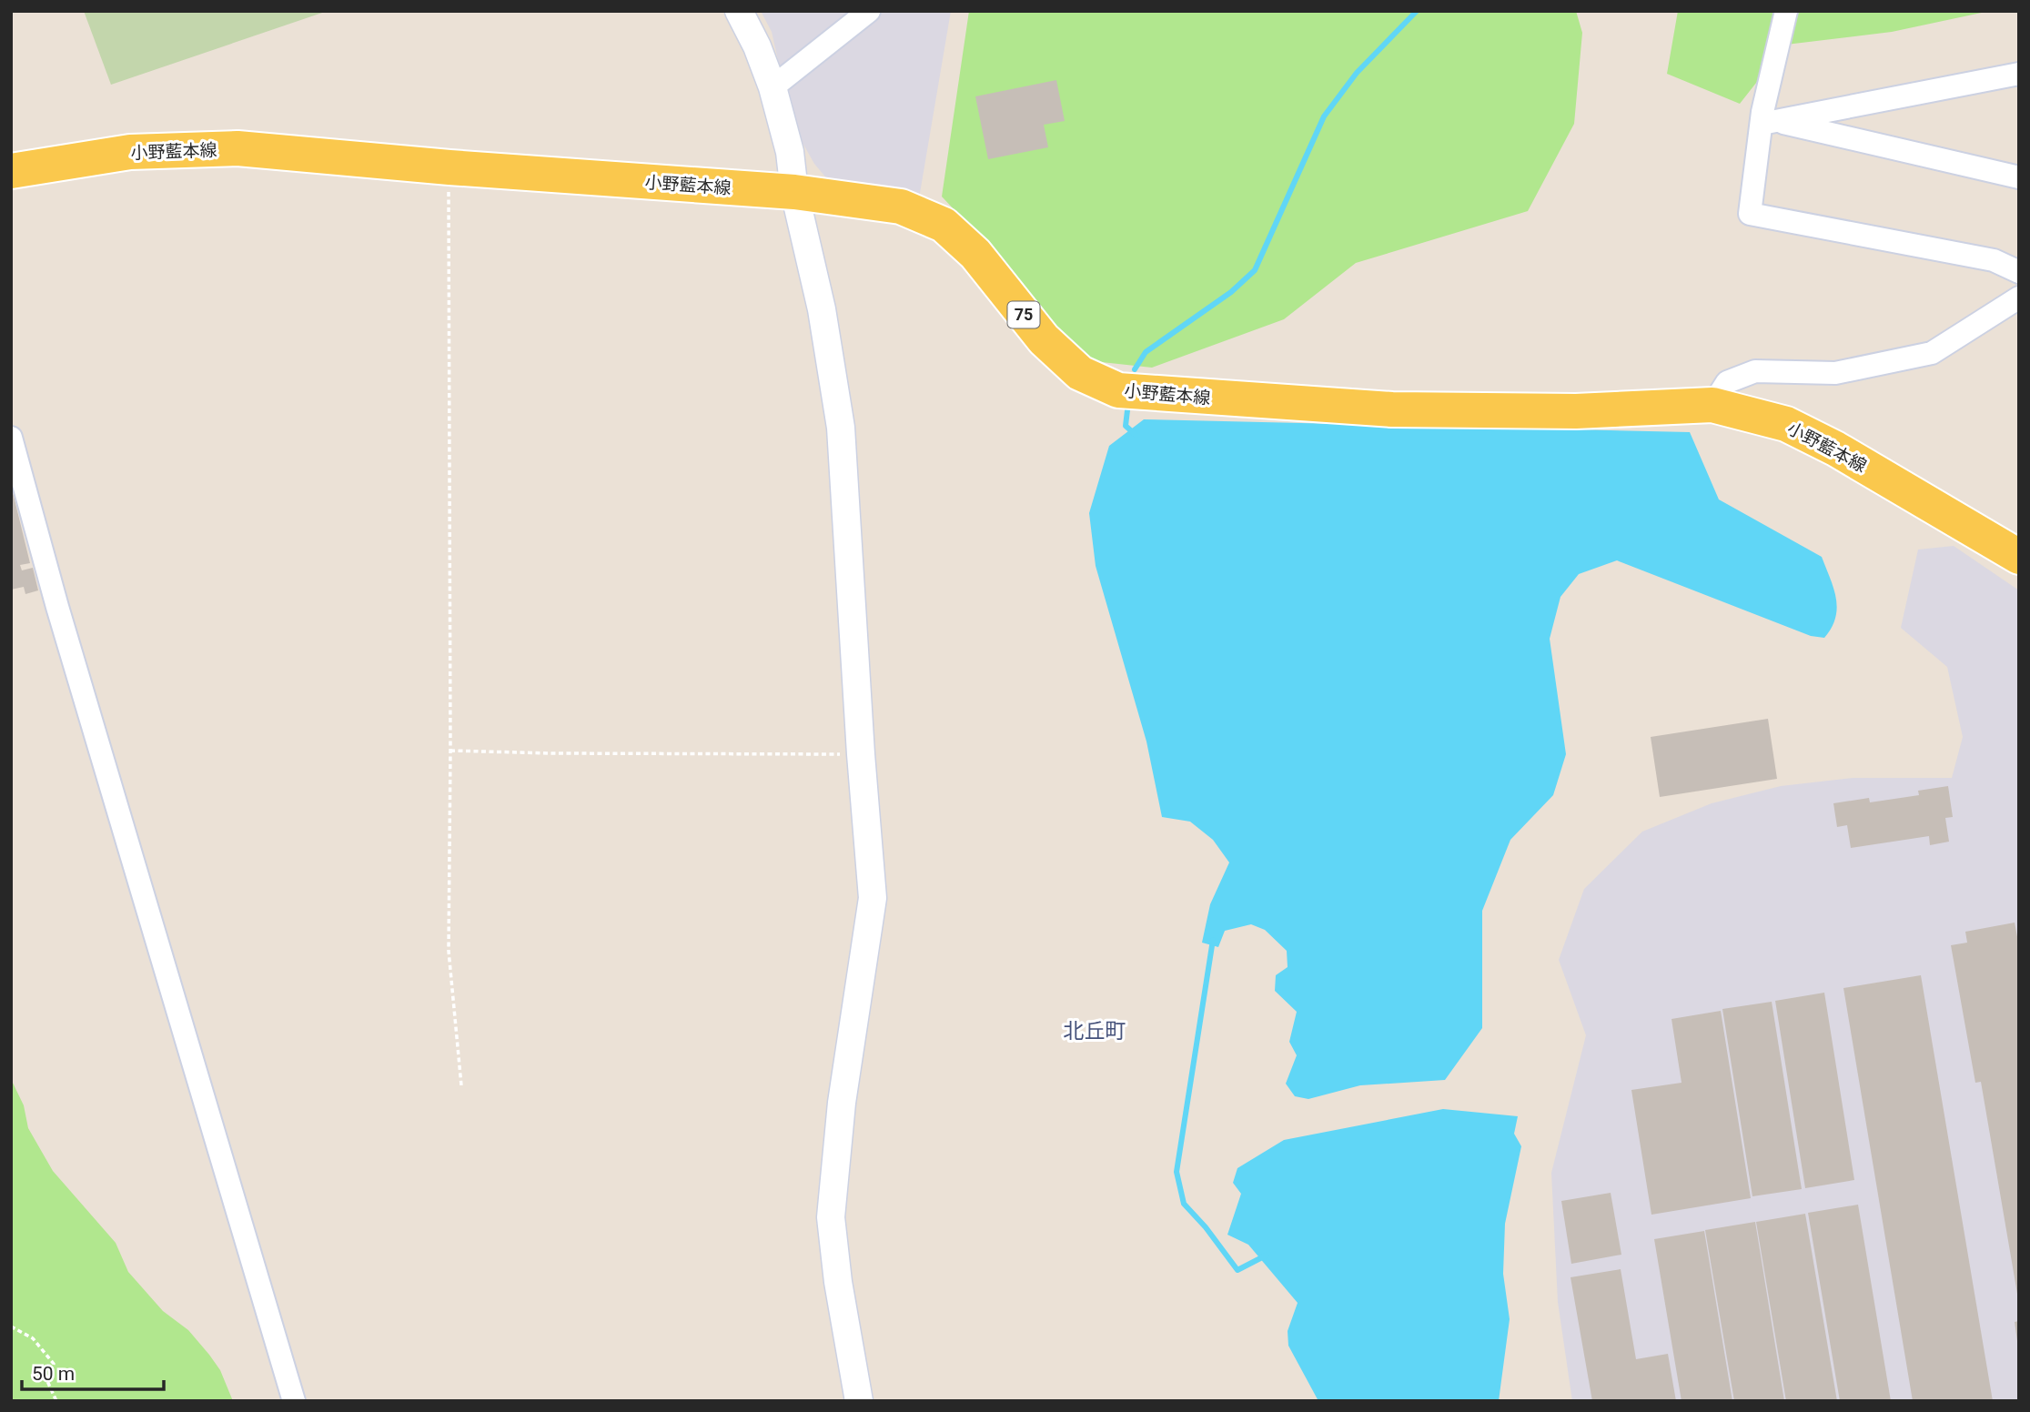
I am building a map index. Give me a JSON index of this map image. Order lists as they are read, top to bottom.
{
  "streets": {
    "main road": ["小野藍本線", "75"]
  },
  "districts": ["北丘町"],
  "scale_bar": "50 m"
}
